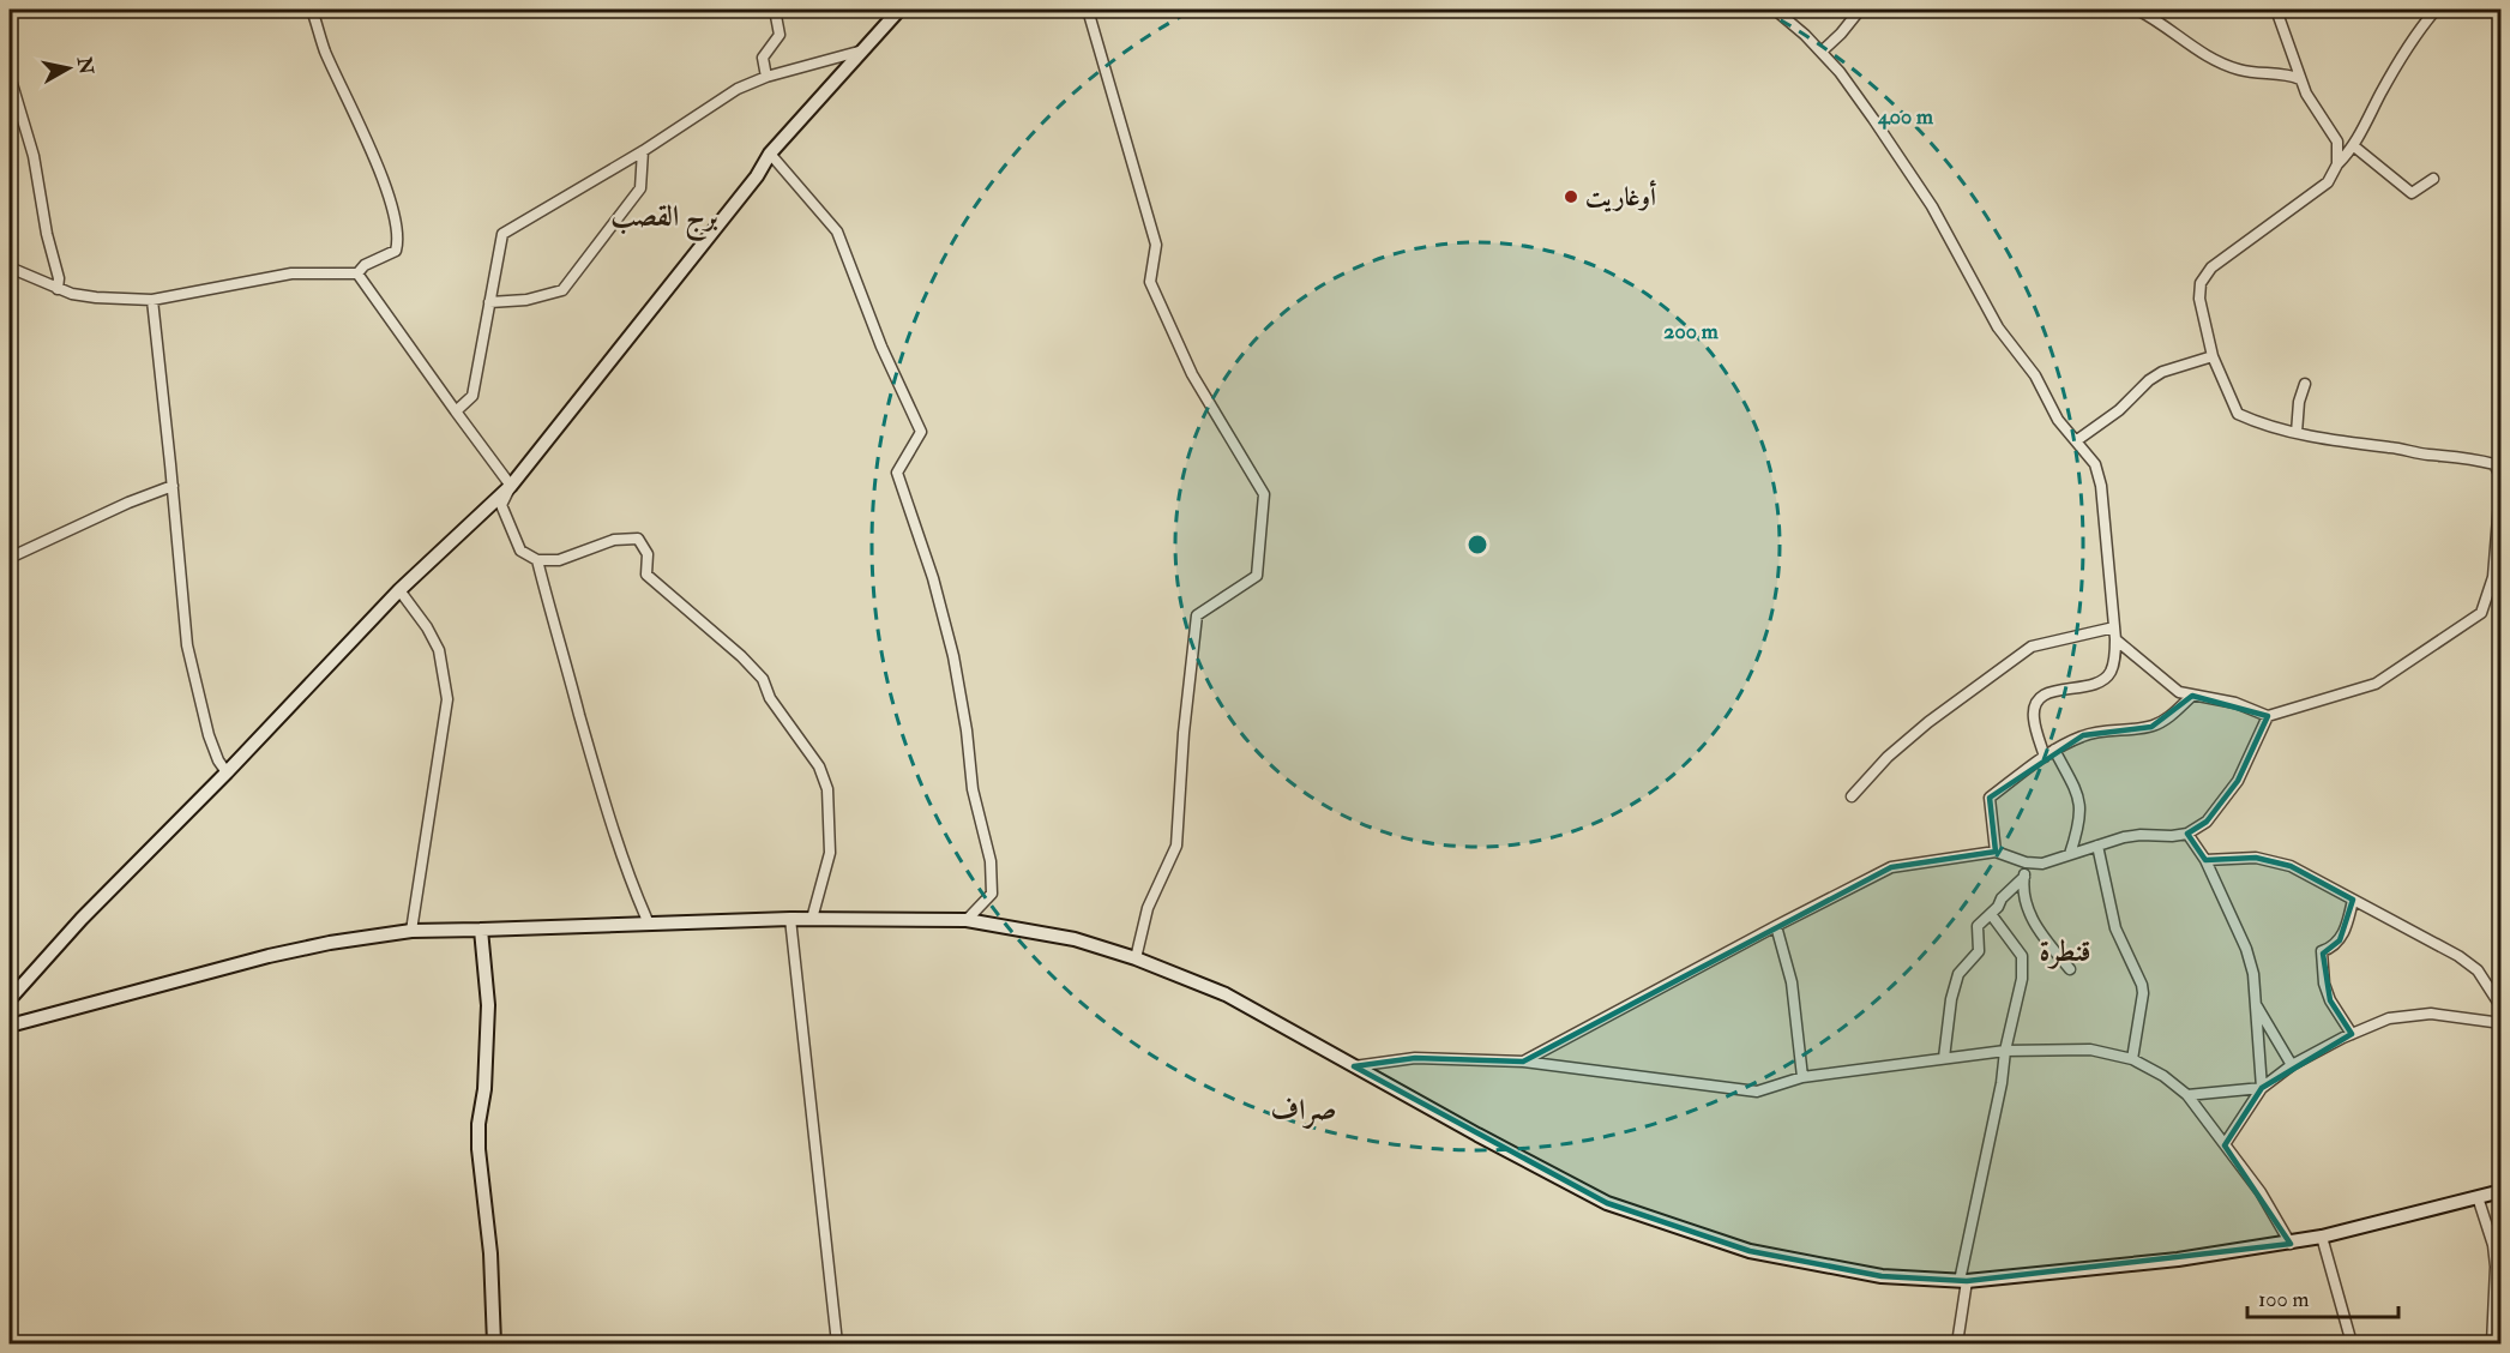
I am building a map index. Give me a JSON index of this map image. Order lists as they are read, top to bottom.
{
  "districts": ["برج القصب", "قنطرة", "صراف"],
  "places": ["أوغاريت"],
  "scale_bar": "100 m",
  "north": "right",
  "rings": ["400 m", "200 m"]
}
